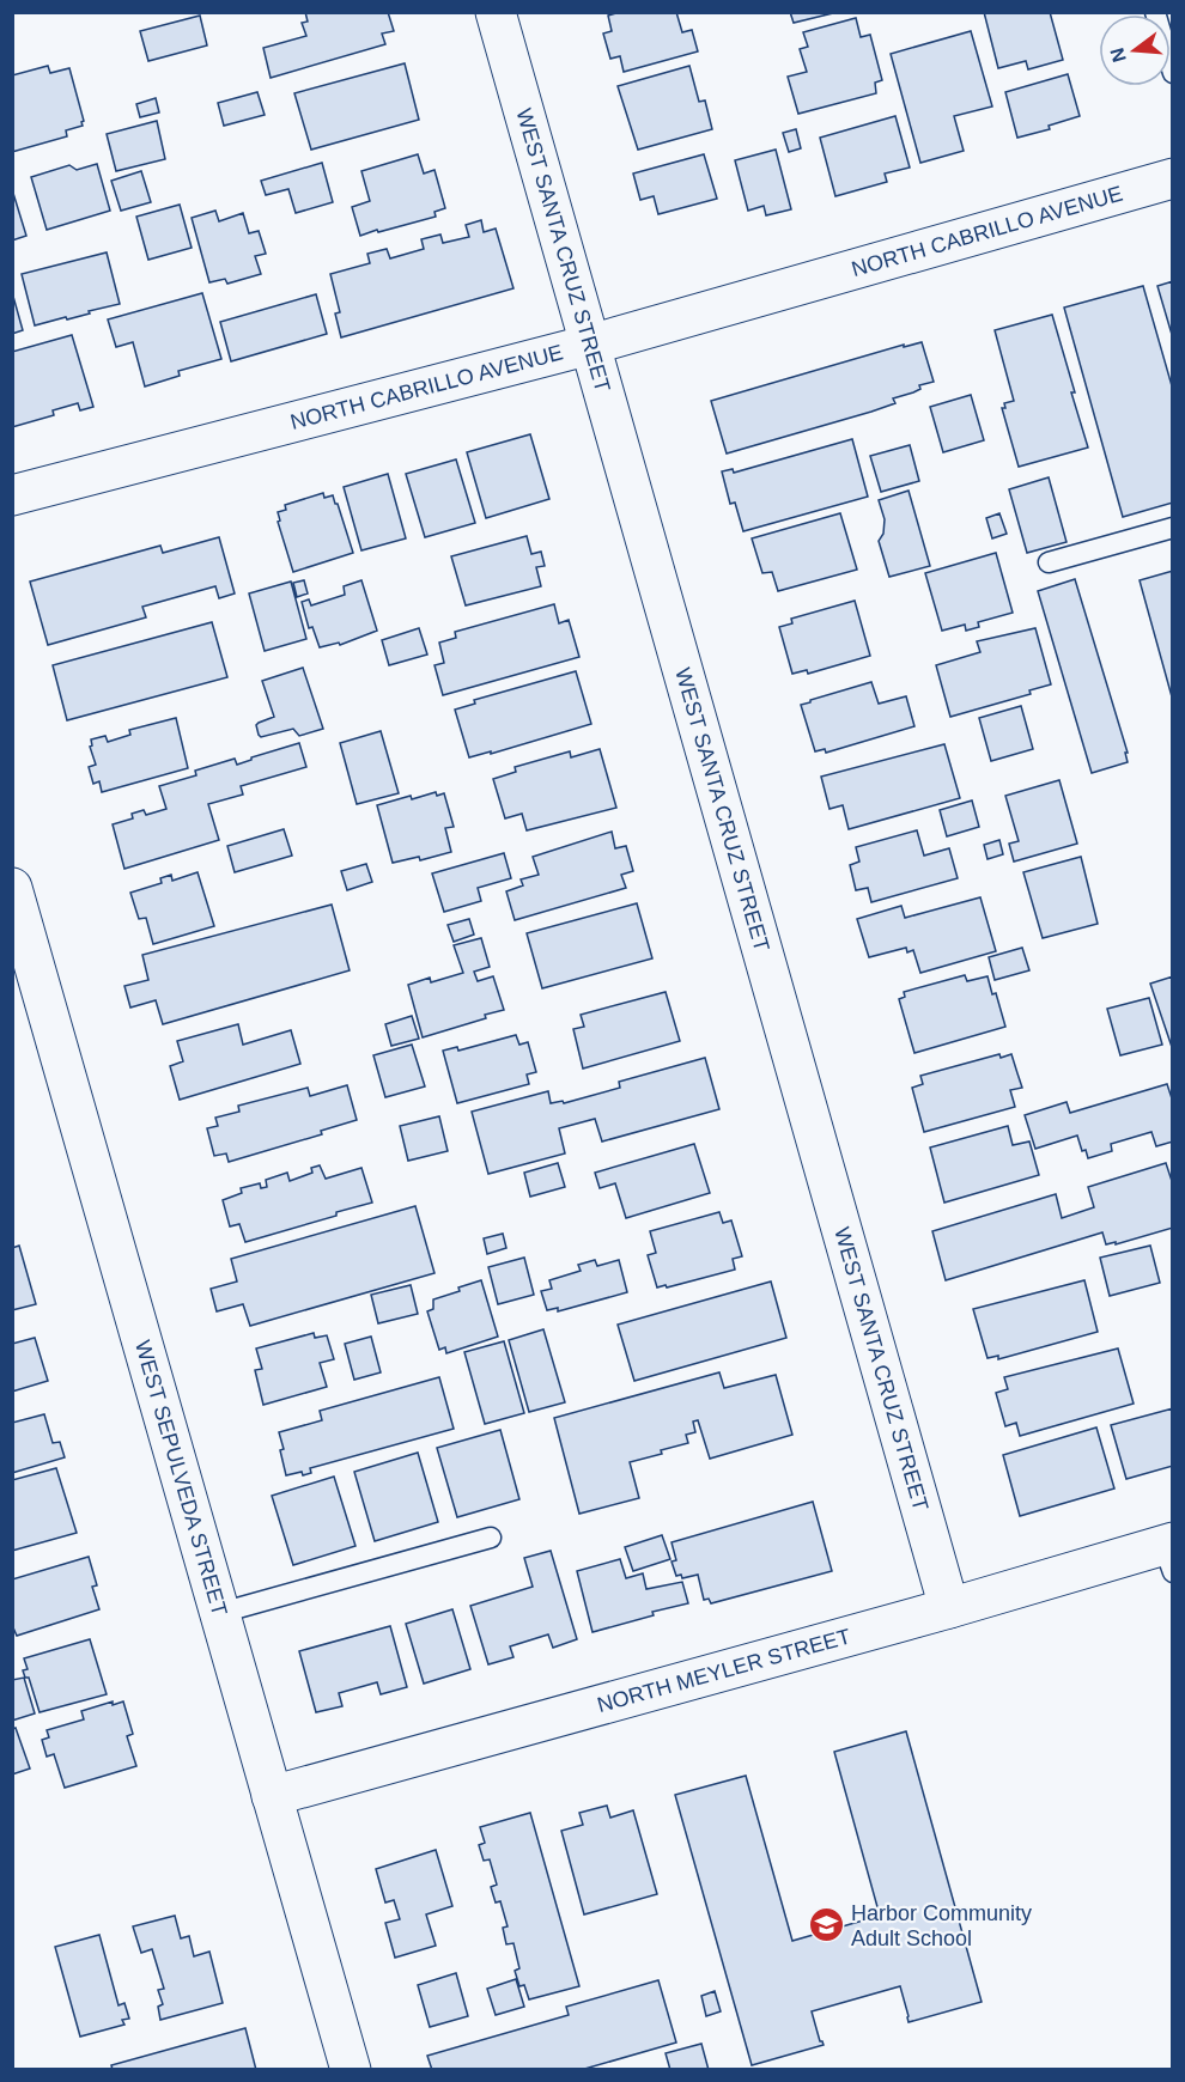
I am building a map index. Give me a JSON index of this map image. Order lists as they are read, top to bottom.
{
  "streets": {
    "street": [
      "NORTH CABRILLO AVENUE",
      "WEST SANTA CRUZ STREET",
      "WEST SEPULVEDA STREET",
      "NORTH MEYLER STREET"
    ]
  },
  "crossings": [
    ["NORTH CABRILLO AVENUE", "WEST SANTA CRUZ STREET"],
    ["WEST SANTA CRUZ STREET", "NORTH MEYLER STREET"],
    ["WEST SEPULVEDA STREET", "NORTH MEYLER STREET"]
  ],
  "places": {
    "school or university": ["Harbor Community Adult School"]
  },
  "north": "left"
}
